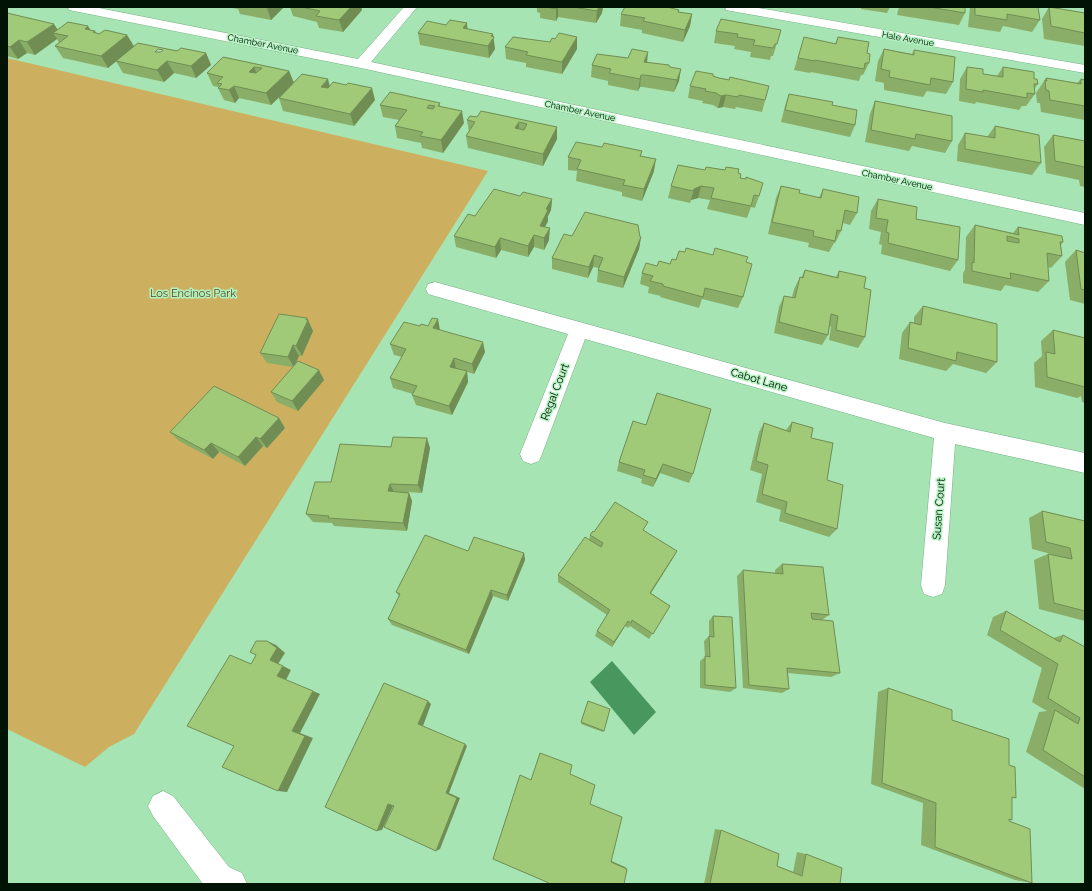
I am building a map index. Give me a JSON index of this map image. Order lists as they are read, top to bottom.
{
  "streets": {
    "street": [
      "Hale Avenue",
      "Chamber Avenue",
      "Cabot Lane",
      "Regal Court",
      "Susan Court"
    ]
  },
  "crossings": [
    ["Cabot Lane", "Regal Court"],
    ["Cabot Lane", "Susan Court"]
  ],
  "parks": ["Los Encinos Park"]
}
